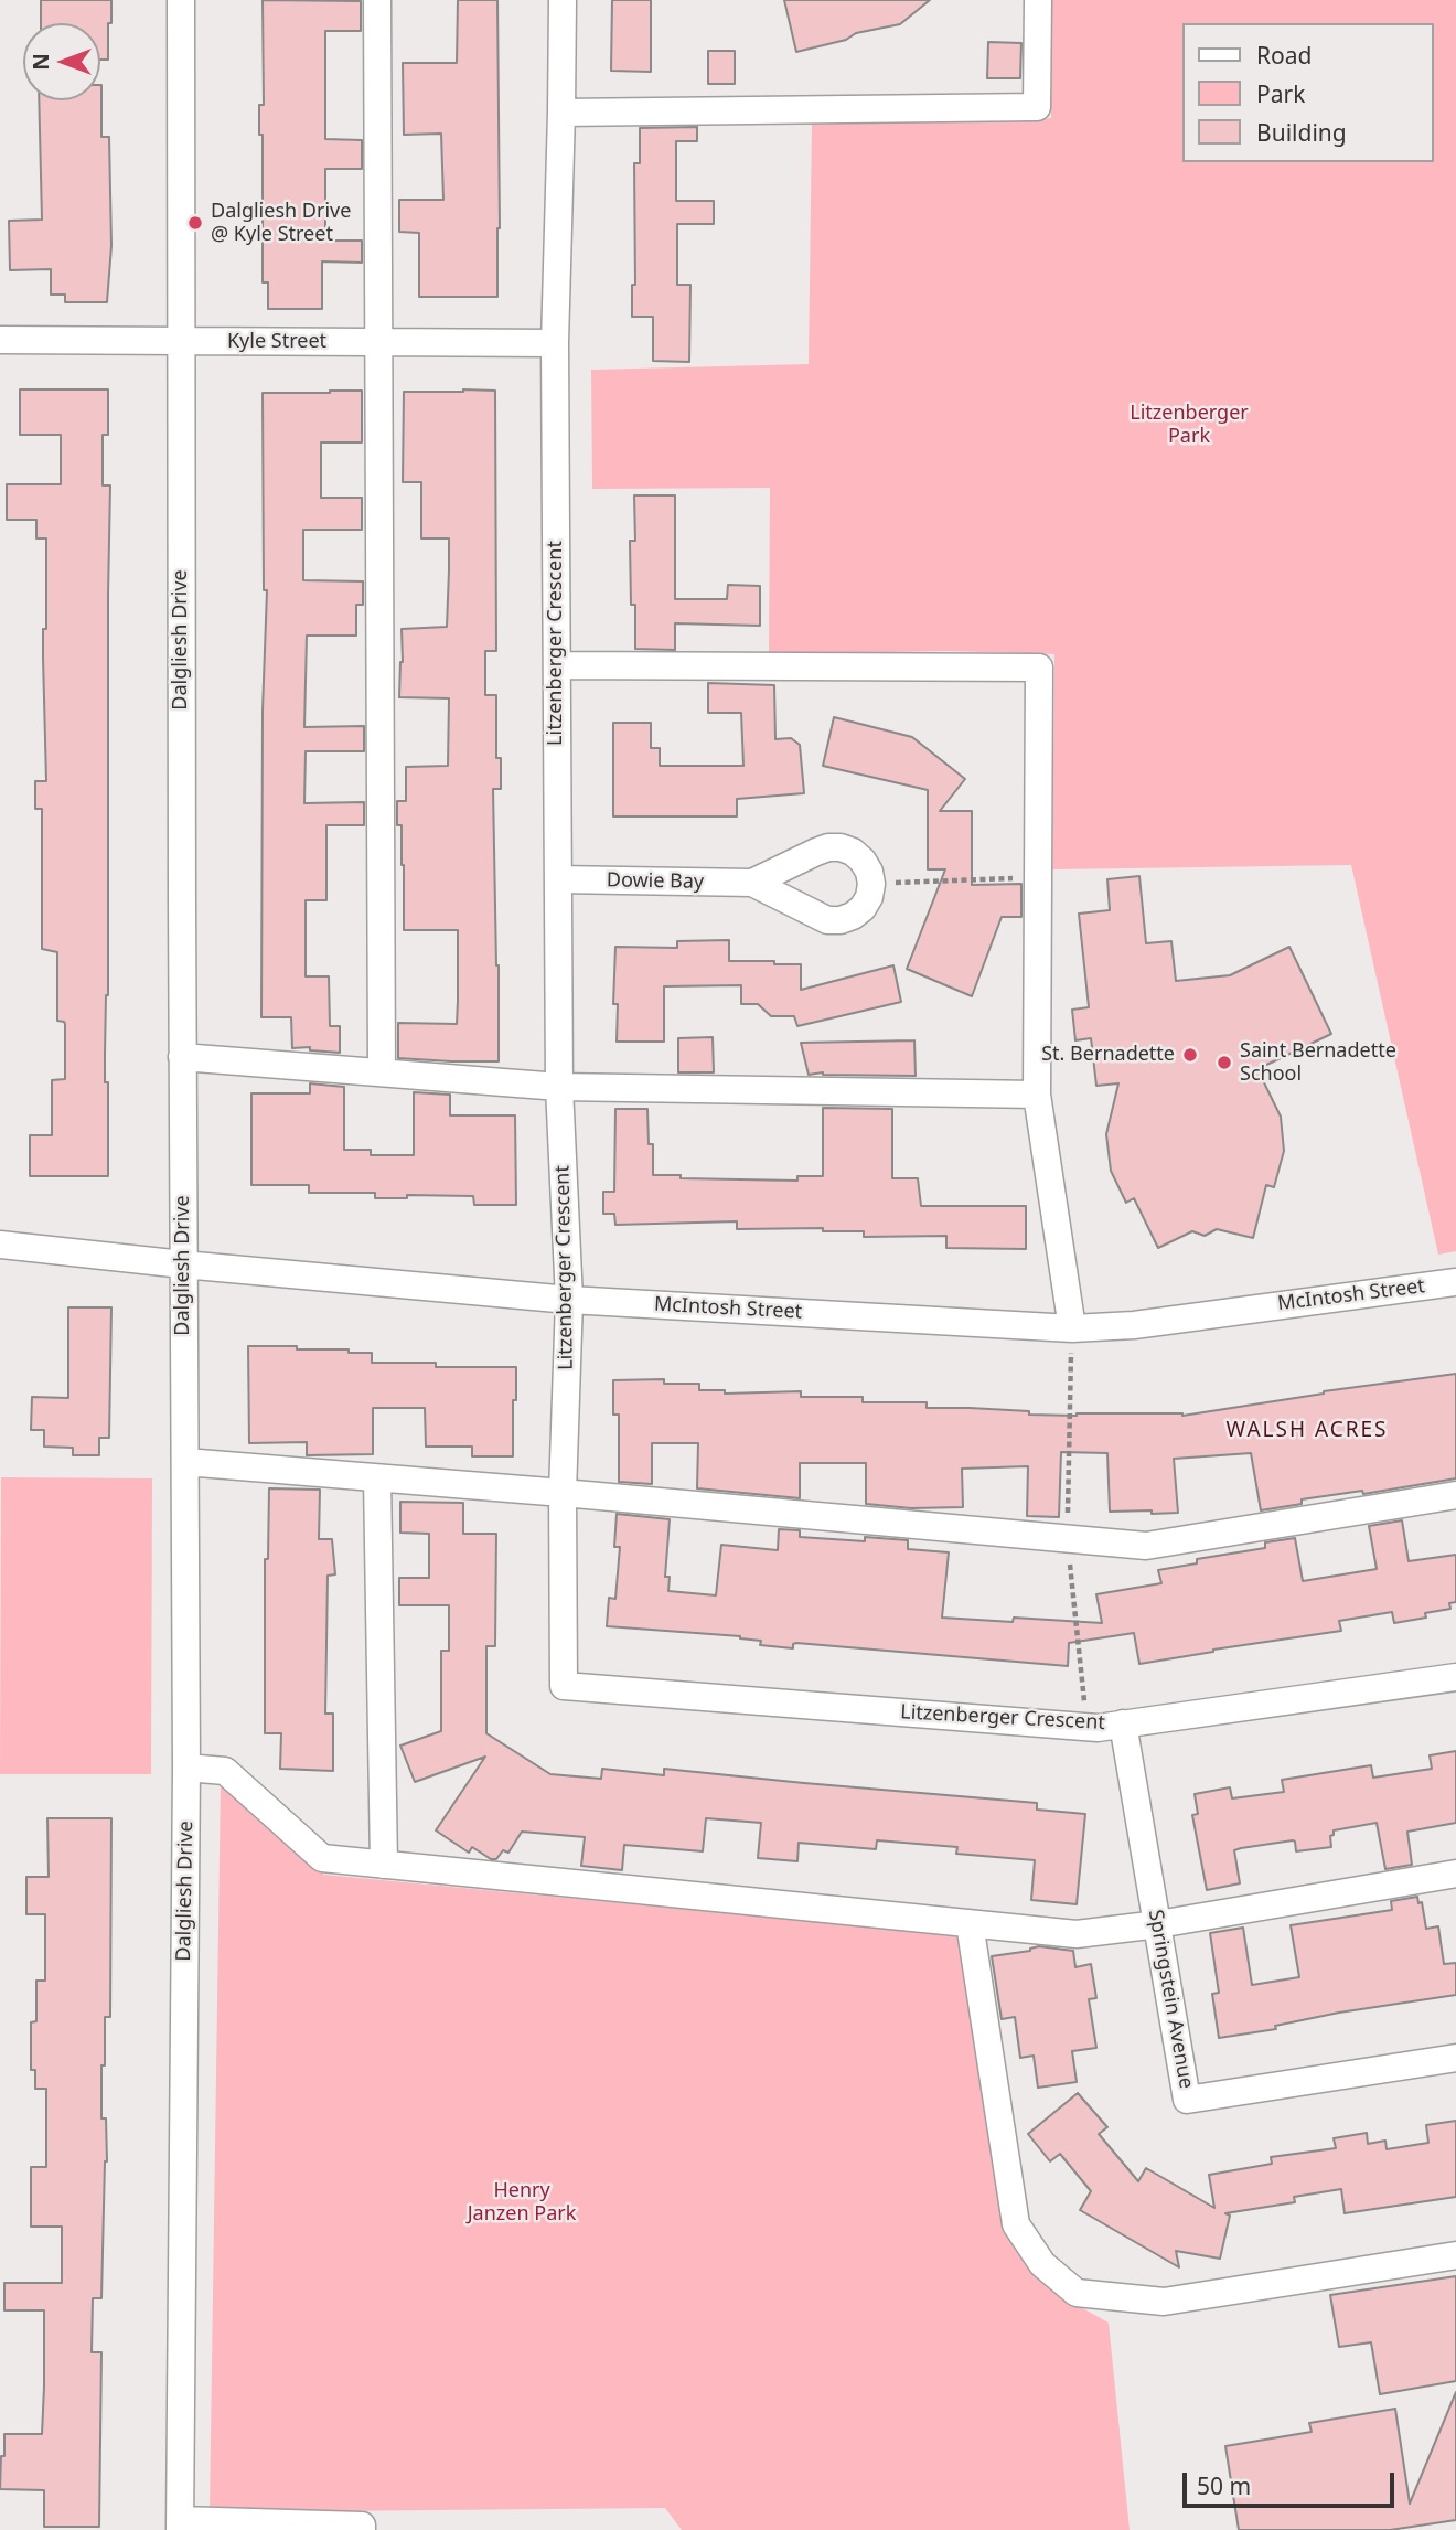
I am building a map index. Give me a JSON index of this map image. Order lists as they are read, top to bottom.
{
  "streets": {
    "street": [
      "Kyle Street",
      "Dalgliesh Drive",
      "Litzenberger Crescent",
      "Dowie Bay",
      "McIntosh Street",
      "Springstein Avenue"
    ]
  },
  "crossings": [
    ["Kyle Street", "Dalgliesh Drive"],
    ["Kyle Street", "Litzenberger Crescent"],
    ["Dalgliesh Drive", "McIntosh Street"],
    ["Litzenberger Crescent", "Dowie Bay"],
    ["Litzenberger Crescent", "McIntosh Street"],
    ["Litzenberger Crescent", "Springstein Avenue"]
  ],
  "districts": ["WALSH ACRES"],
  "parks": ["Litzenberger Park", "Henry Janzen Park"],
  "places": ["Dalgliesh Drive @ Kyle Street", "St. Bernadette", "Saint Bernadette School"],
  "legend": ["Road", "Park", "Building"],
  "scale_bar": "50 m",
  "north": "left"
}
